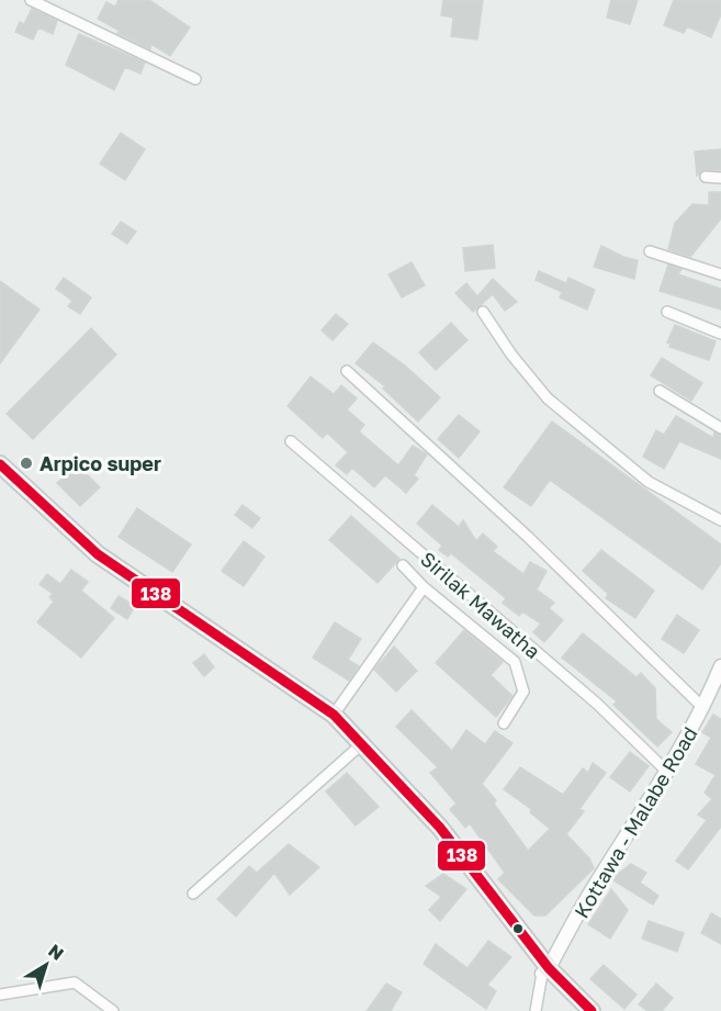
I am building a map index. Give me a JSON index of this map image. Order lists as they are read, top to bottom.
{
  "streets": {
    "street": ["Sirilak Mawatha", "Kottawa - Malabe Road"]
  },
  "crossings": [
    ["Sirilak Mawatha", "Kottawa - Malabe Road"]
  ],
  "places": ["Arpico super"],
  "lines": ["transit line 138"],
  "north": "top right"
}
